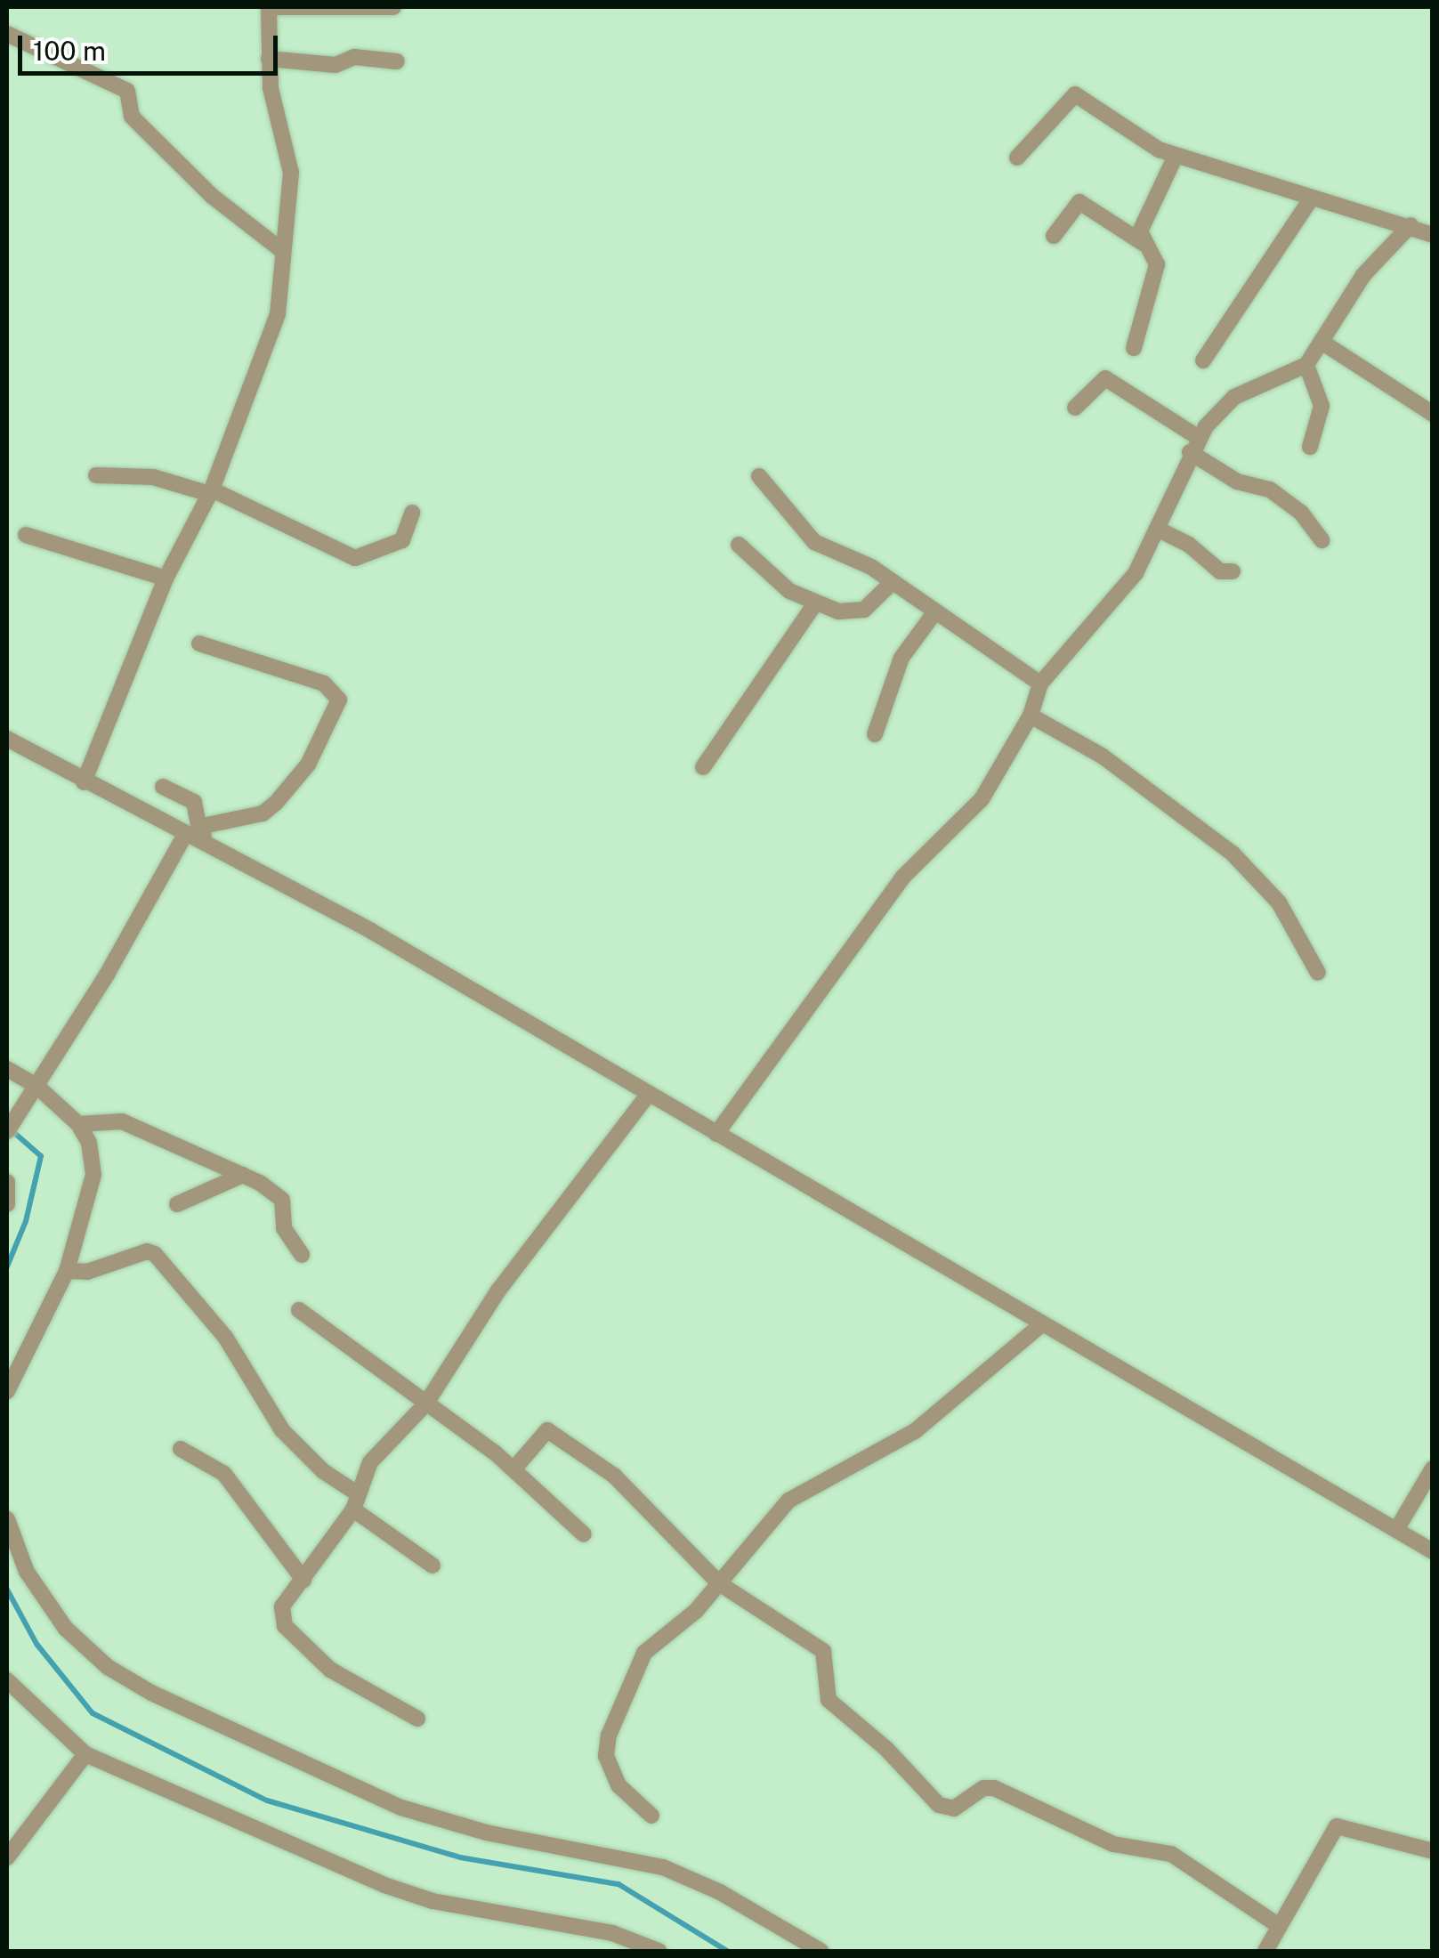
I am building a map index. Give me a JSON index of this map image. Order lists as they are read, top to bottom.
{
  "scale_bar": "100 m"
}
